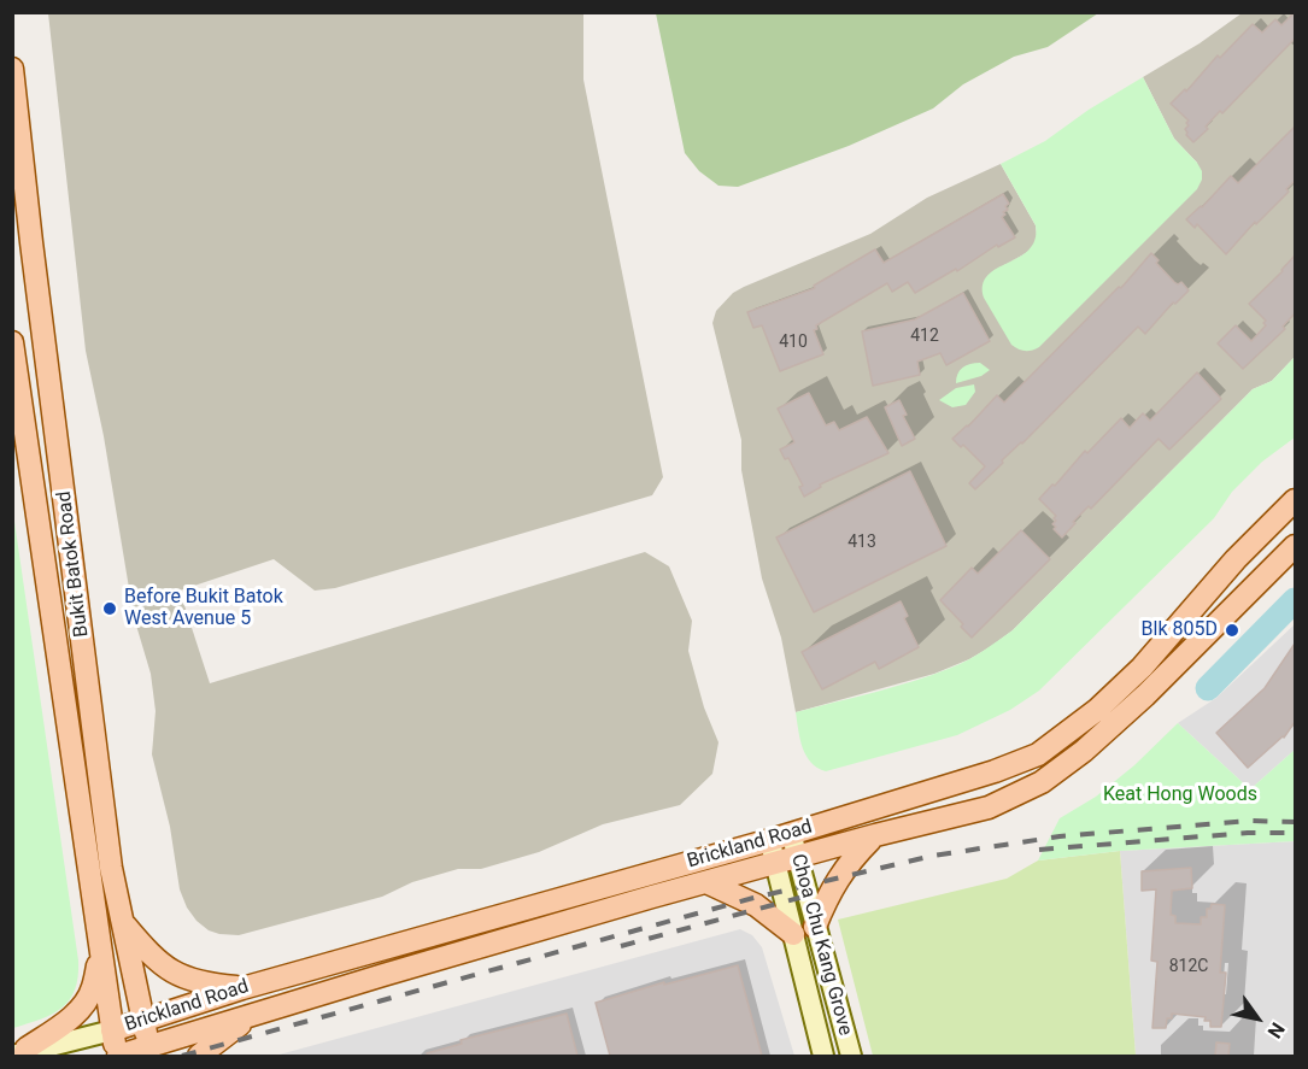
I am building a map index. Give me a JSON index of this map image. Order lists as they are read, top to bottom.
{
  "streets": {
    "main road": ["Bukit Batok Road", "Brickland Road"],
    "street": ["Choa Chu Kang Grove"]
  },
  "crossings": [
    ["Bukit Batok Road", "Brickland Road"],
    ["Brickland Road", "Choa Chu Kang Grove"]
  ],
  "parks": ["Keat Hong Woods"],
  "places": ["Before Bukit Batok West Avenue 5", "Blk 805D"],
  "house_numbers": [
    "412",
    "410",
    "413",
    "812C"
  ],
  "north": "bottom right"
}
